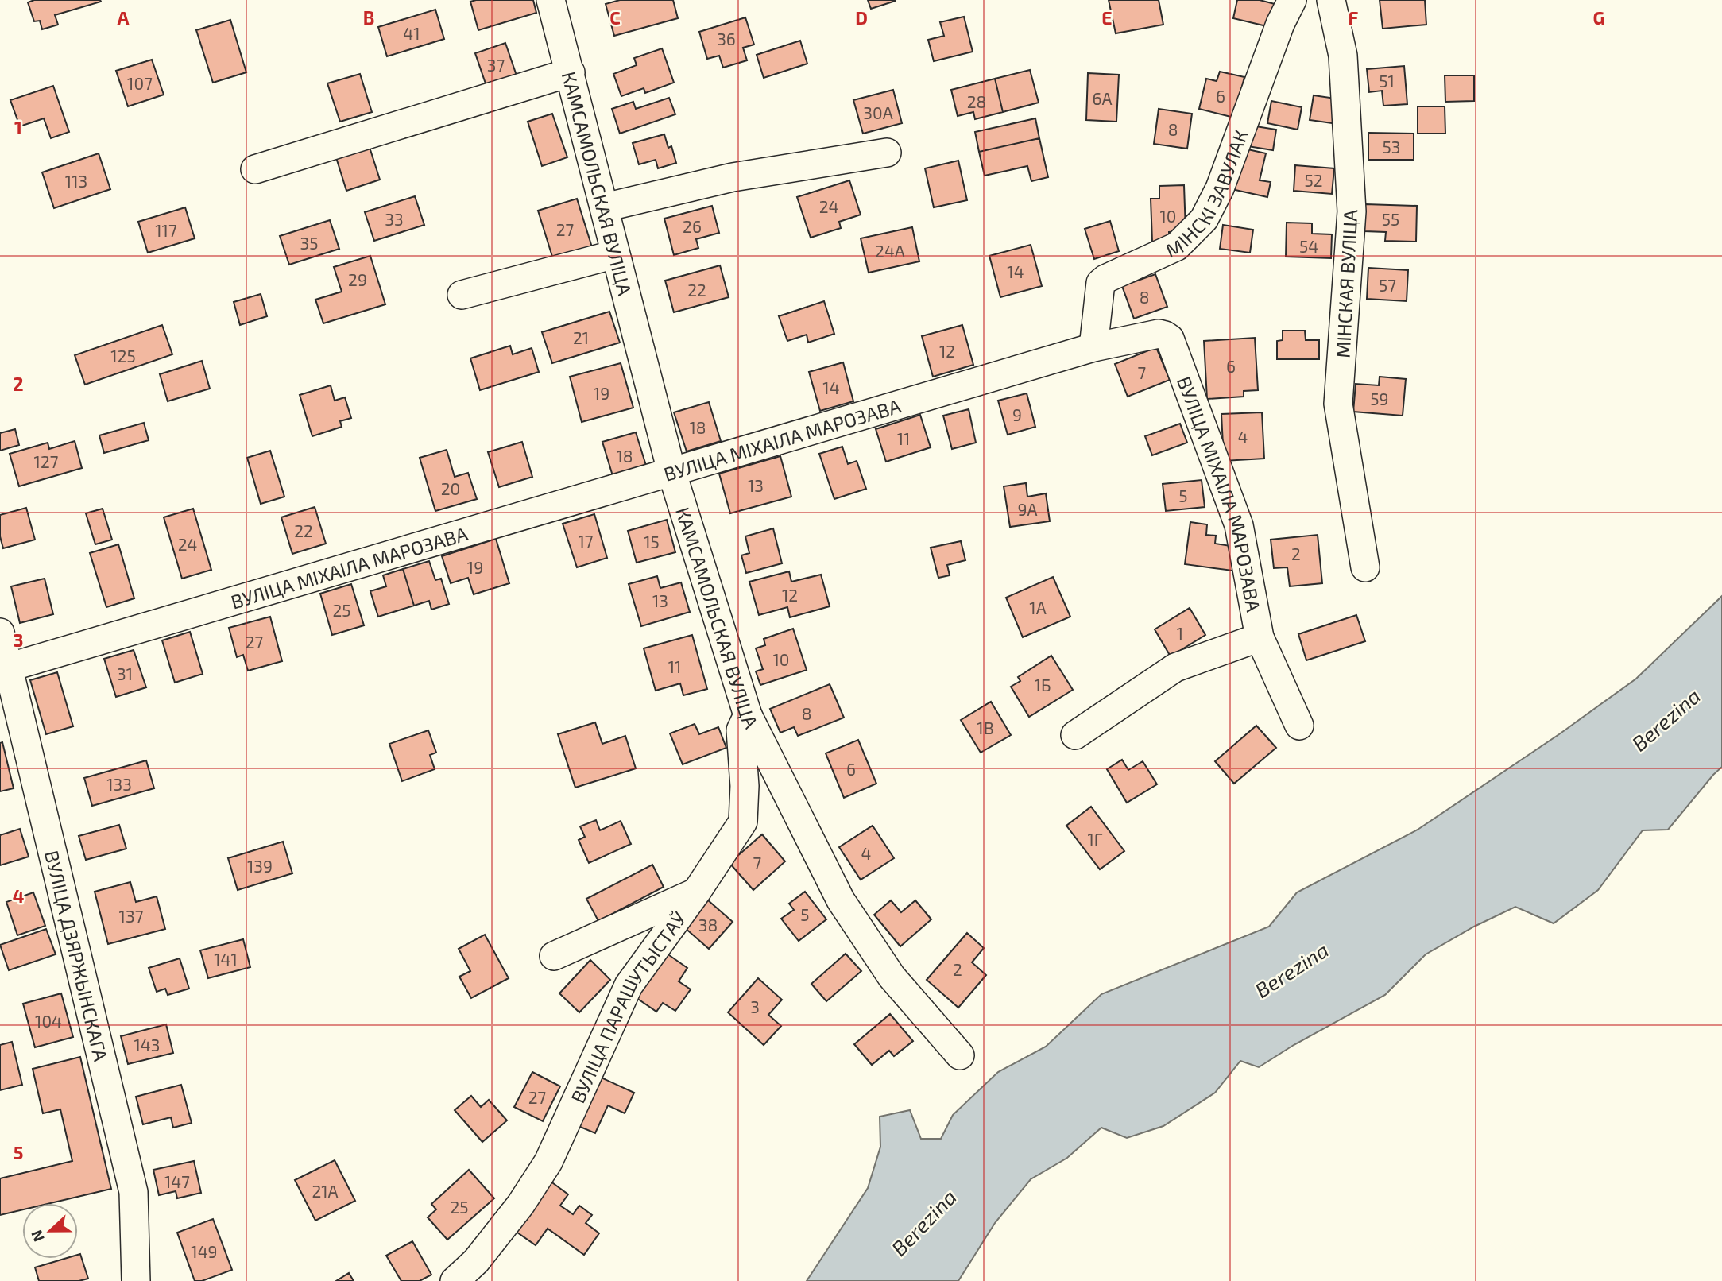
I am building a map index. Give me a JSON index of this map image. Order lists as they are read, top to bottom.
{
  "streets": {
    "street": [
      "КАМСАМОЛЬСКАЯ ВУЛІЦА",
      "МІНСКІ ЗАВУЛАК",
      "МІНСКАЯ ВУЛІЦА",
      "ВУЛІЦА МІХАІЛА МАРОЗАВА",
      "ВУЛІЦА ДЗЯРЖЫНСКАГА",
      "ВУЛІЦА ПАРАШУТЫСТАЎ"
    ]
  },
  "crossings": [
    ["КАМСАМОЛЬСКАЯ ВУЛІЦА", "ВУЛІЦА МІХАІЛА МАРОЗАВА"],
    ["КАМСАМОЛЬСКАЯ ВУЛІЦА", "ВУЛІЦА ПАРАШУТЫСТАЎ"],
    ["МІНСКІ ЗАВУЛАК", "ВУЛІЦА МІХАІЛА МАРОЗАВА"],
    ["ВУЛІЦА МІХАІЛА МАРОЗАВА", "ВУЛІЦА ДЗЯРЖЫНСКАГА"]
  ],
  "water": ["Berezina"],
  "house_numbers": [
    "41",
    "36",
    "37",
    "51",
    "107",
    "6",
    "6А",
    "28",
    "30А",
    "8",
    "53",
    "52",
    "113",
    "24",
    "10",
    "33",
    "55",
    "26",
    "27",
    "117",
    "35",
    "54",
    "24А",
    "14",
    "29",
    "57",
    "22",
    "8",
    "21",
    "12",
    "125",
    "6",
    "7",
    "14",
    "19",
    "59",
    "9",
    "18",
    "4",
    "11",
    "18",
    "127",
    "13",
    "20",
    "5",
    "9А",
    "22",
    "17",
    "15",
    "24",
    "2",
    "19",
    "12",
    "13",
    "1А",
    "25",
    "1",
    "27",
    "10",
    "11",
    "31",
    "1Б",
    "8",
    "1В",
    "6",
    "133",
    "1Г",
    "4",
    "7",
    "139",
    "5",
    "137",
    "38",
    "141",
    "2",
    "3",
    "104",
    "143",
    "27",
    "147",
    "21А",
    "25",
    "149"
  ],
  "north": "left",
  "grid": {
    "columns": [
      "A",
      "B",
      "C",
      "D",
      "E",
      "F",
      "G"
    ],
    "rows": [
      "1",
      "2",
      "3",
      "4",
      "5"
    ]
  }
}
